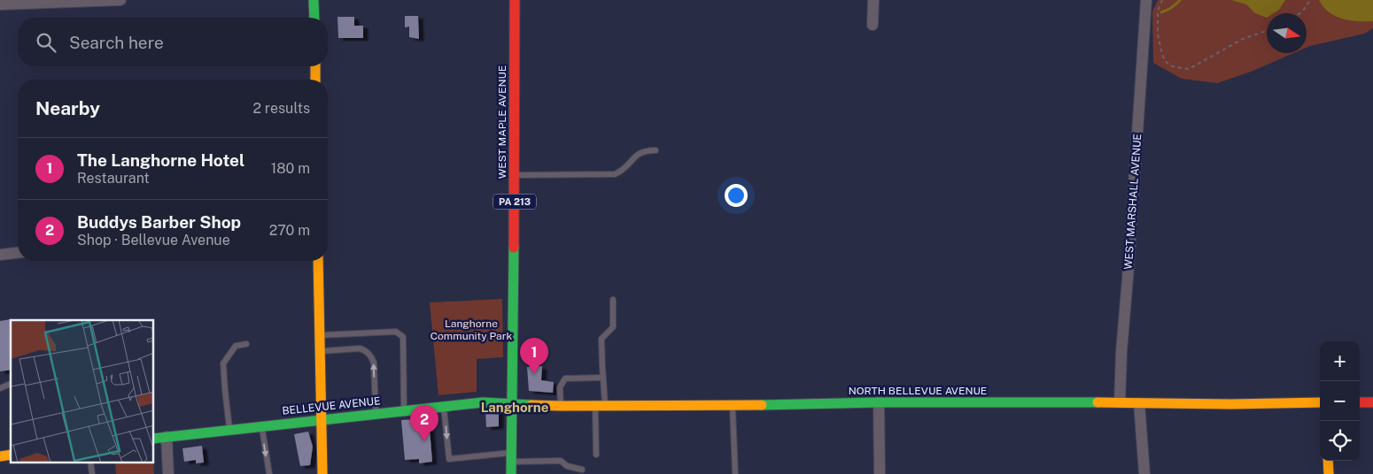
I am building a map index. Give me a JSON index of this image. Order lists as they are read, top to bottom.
{
  "streets": {
    "street": [
      "WEST MAPLE AVENUE",
      "PA 213",
      "WEST MARSHALL AVENUE",
      "NORTH BELLEVUE AVENUE",
      "BELLEVUE AVENUE"
    ]
  },
  "crossings": [
    ["WEST MAPLE AVENUE", "PA 213"],
    ["WEST MAPLE AVENUE", "NORTH BELLEVUE AVENUE"],
    ["WEST MAPLE AVENUE", "BELLEVUE AVENUE"],
    ["PA 213", "NORTH BELLEVUE AVENUE"],
    ["PA 213", "BELLEVUE AVENUE"],
    ["WEST MARSHALL AVENUE", "NORTH BELLEVUE AVENUE"],
    ["NORTH BELLEVUE AVENUE", "BELLEVUE AVENUE"]
  ],
  "districts": ["Langhorne"],
  "parks": ["Langhorne Community Park"],
  "north": "right",
  "page": {
    "search": "Search here",
    "heading": ["Nearby", "2 results"],
    "list": [
      {
        "mark": "1",
        "name": "The Langhorne Hotel",
        "note": "Restaurant",
        "value": "180 m"
      },
      {
        "mark": "2",
        "name": "Buddys Barber Shop",
        "note": "Shop · Bellevue Avenue",
        "value": "270 m"
      }
    ],
    "pins": ["1", "2"],
    "map_buttons": ["+", "−"]
  }
}
